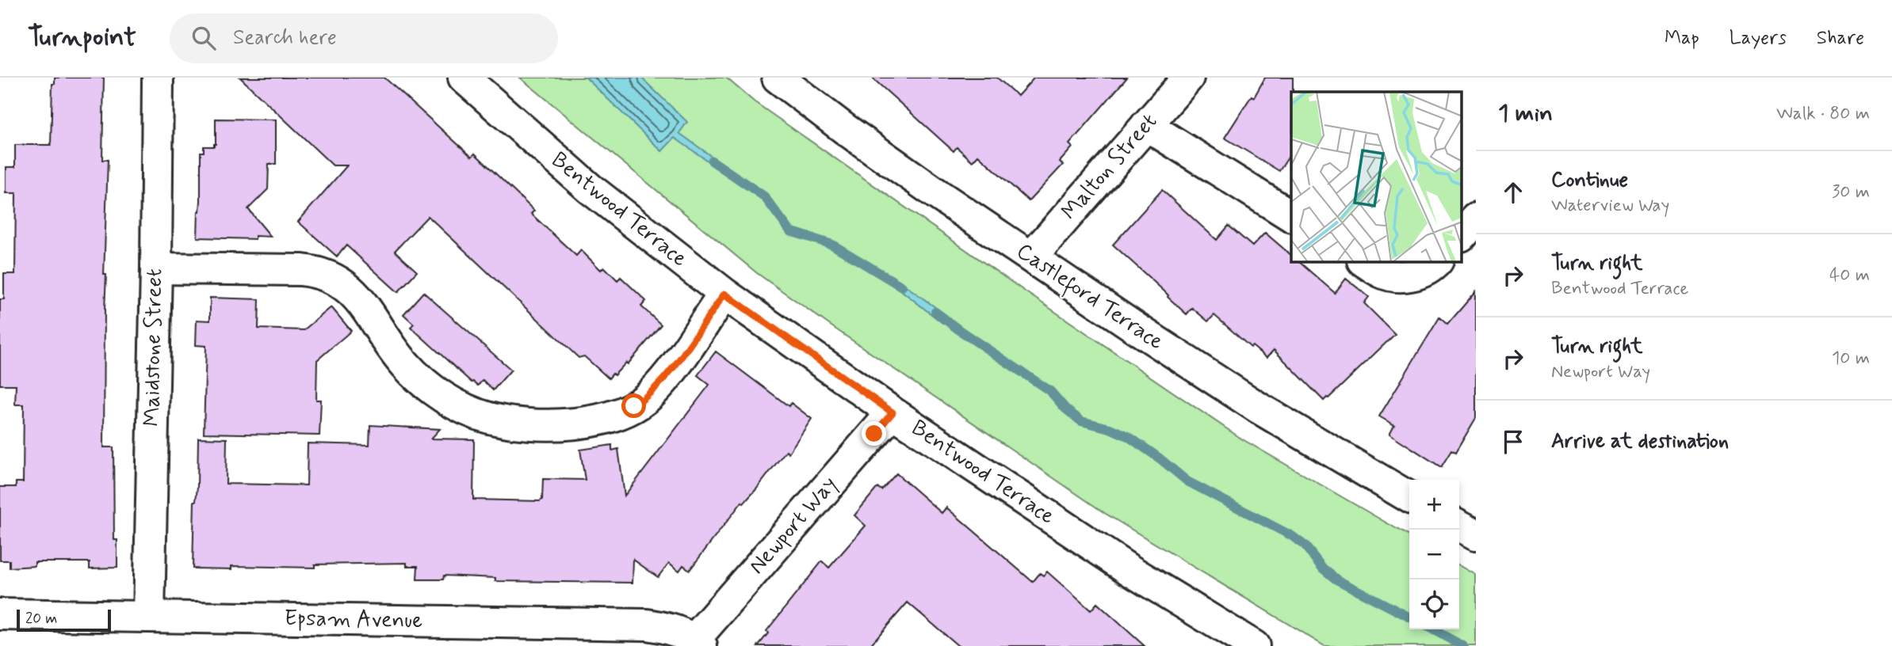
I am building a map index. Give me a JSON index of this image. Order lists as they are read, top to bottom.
{
  "streets": {
    "street": [
      "Malton Street",
      "Bentwood Terrace",
      "Castleford Terrace",
      "Maidstone Street",
      "Newport Way",
      "Epsam Avenue"
    ]
  },
  "crossings": [
    ["Malton Street", "Castleford Terrace"],
    ["Bentwood Terrace", "Newport Way"],
    ["Maidstone Street", "Epsam Avenue"],
    ["Newport Way", "Epsam Avenue"]
  ],
  "scale_bar": "20 m",
  "page": {
    "header": "Turnpoint",
    "search": "Search here",
    "nav": ["Map", "Layers", "Share"],
    "heading": ["1 min", "Walk · 80 m"],
    "list": [
      ["Continue", "Waterview Way", "30 m"],
      ["Turn right", "Bentwood Terrace", "40 m"],
      ["Turn right", "Newport Way", "10 m"],
      "Arrive at destination"
    ],
    "map_buttons": ["+", "−"],
    "scale": "20 m"
  }
}
